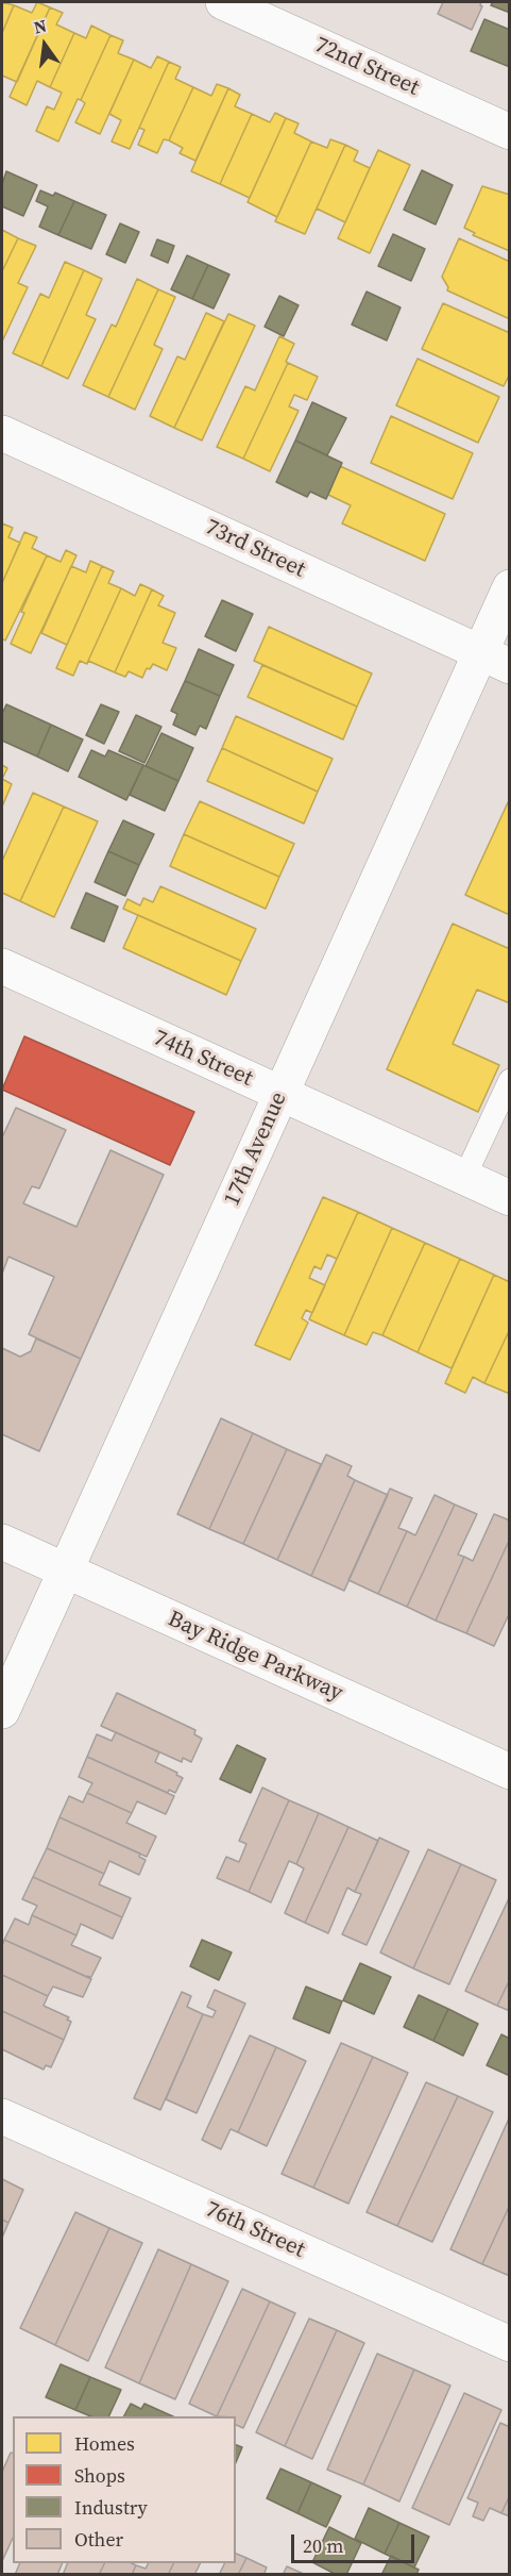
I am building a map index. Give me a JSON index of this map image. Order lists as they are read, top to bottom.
{
  "streets": {
    "street": [
      "72nd Street",
      "73rd Street",
      "74th Street",
      "17th Avenue",
      "Bay Ridge Parkway",
      "76th Street"
    ]
  },
  "crossings": [
    ["73rd Street", "17th Avenue"],
    ["74th Street", "17th Avenue"],
    ["17th Avenue", "Bay Ridge Parkway"]
  ],
  "legend": [
    "Homes",
    "Shops",
    "Industry",
    "Other"
  ],
  "scale_bar": "20 m",
  "north": "top"
}
